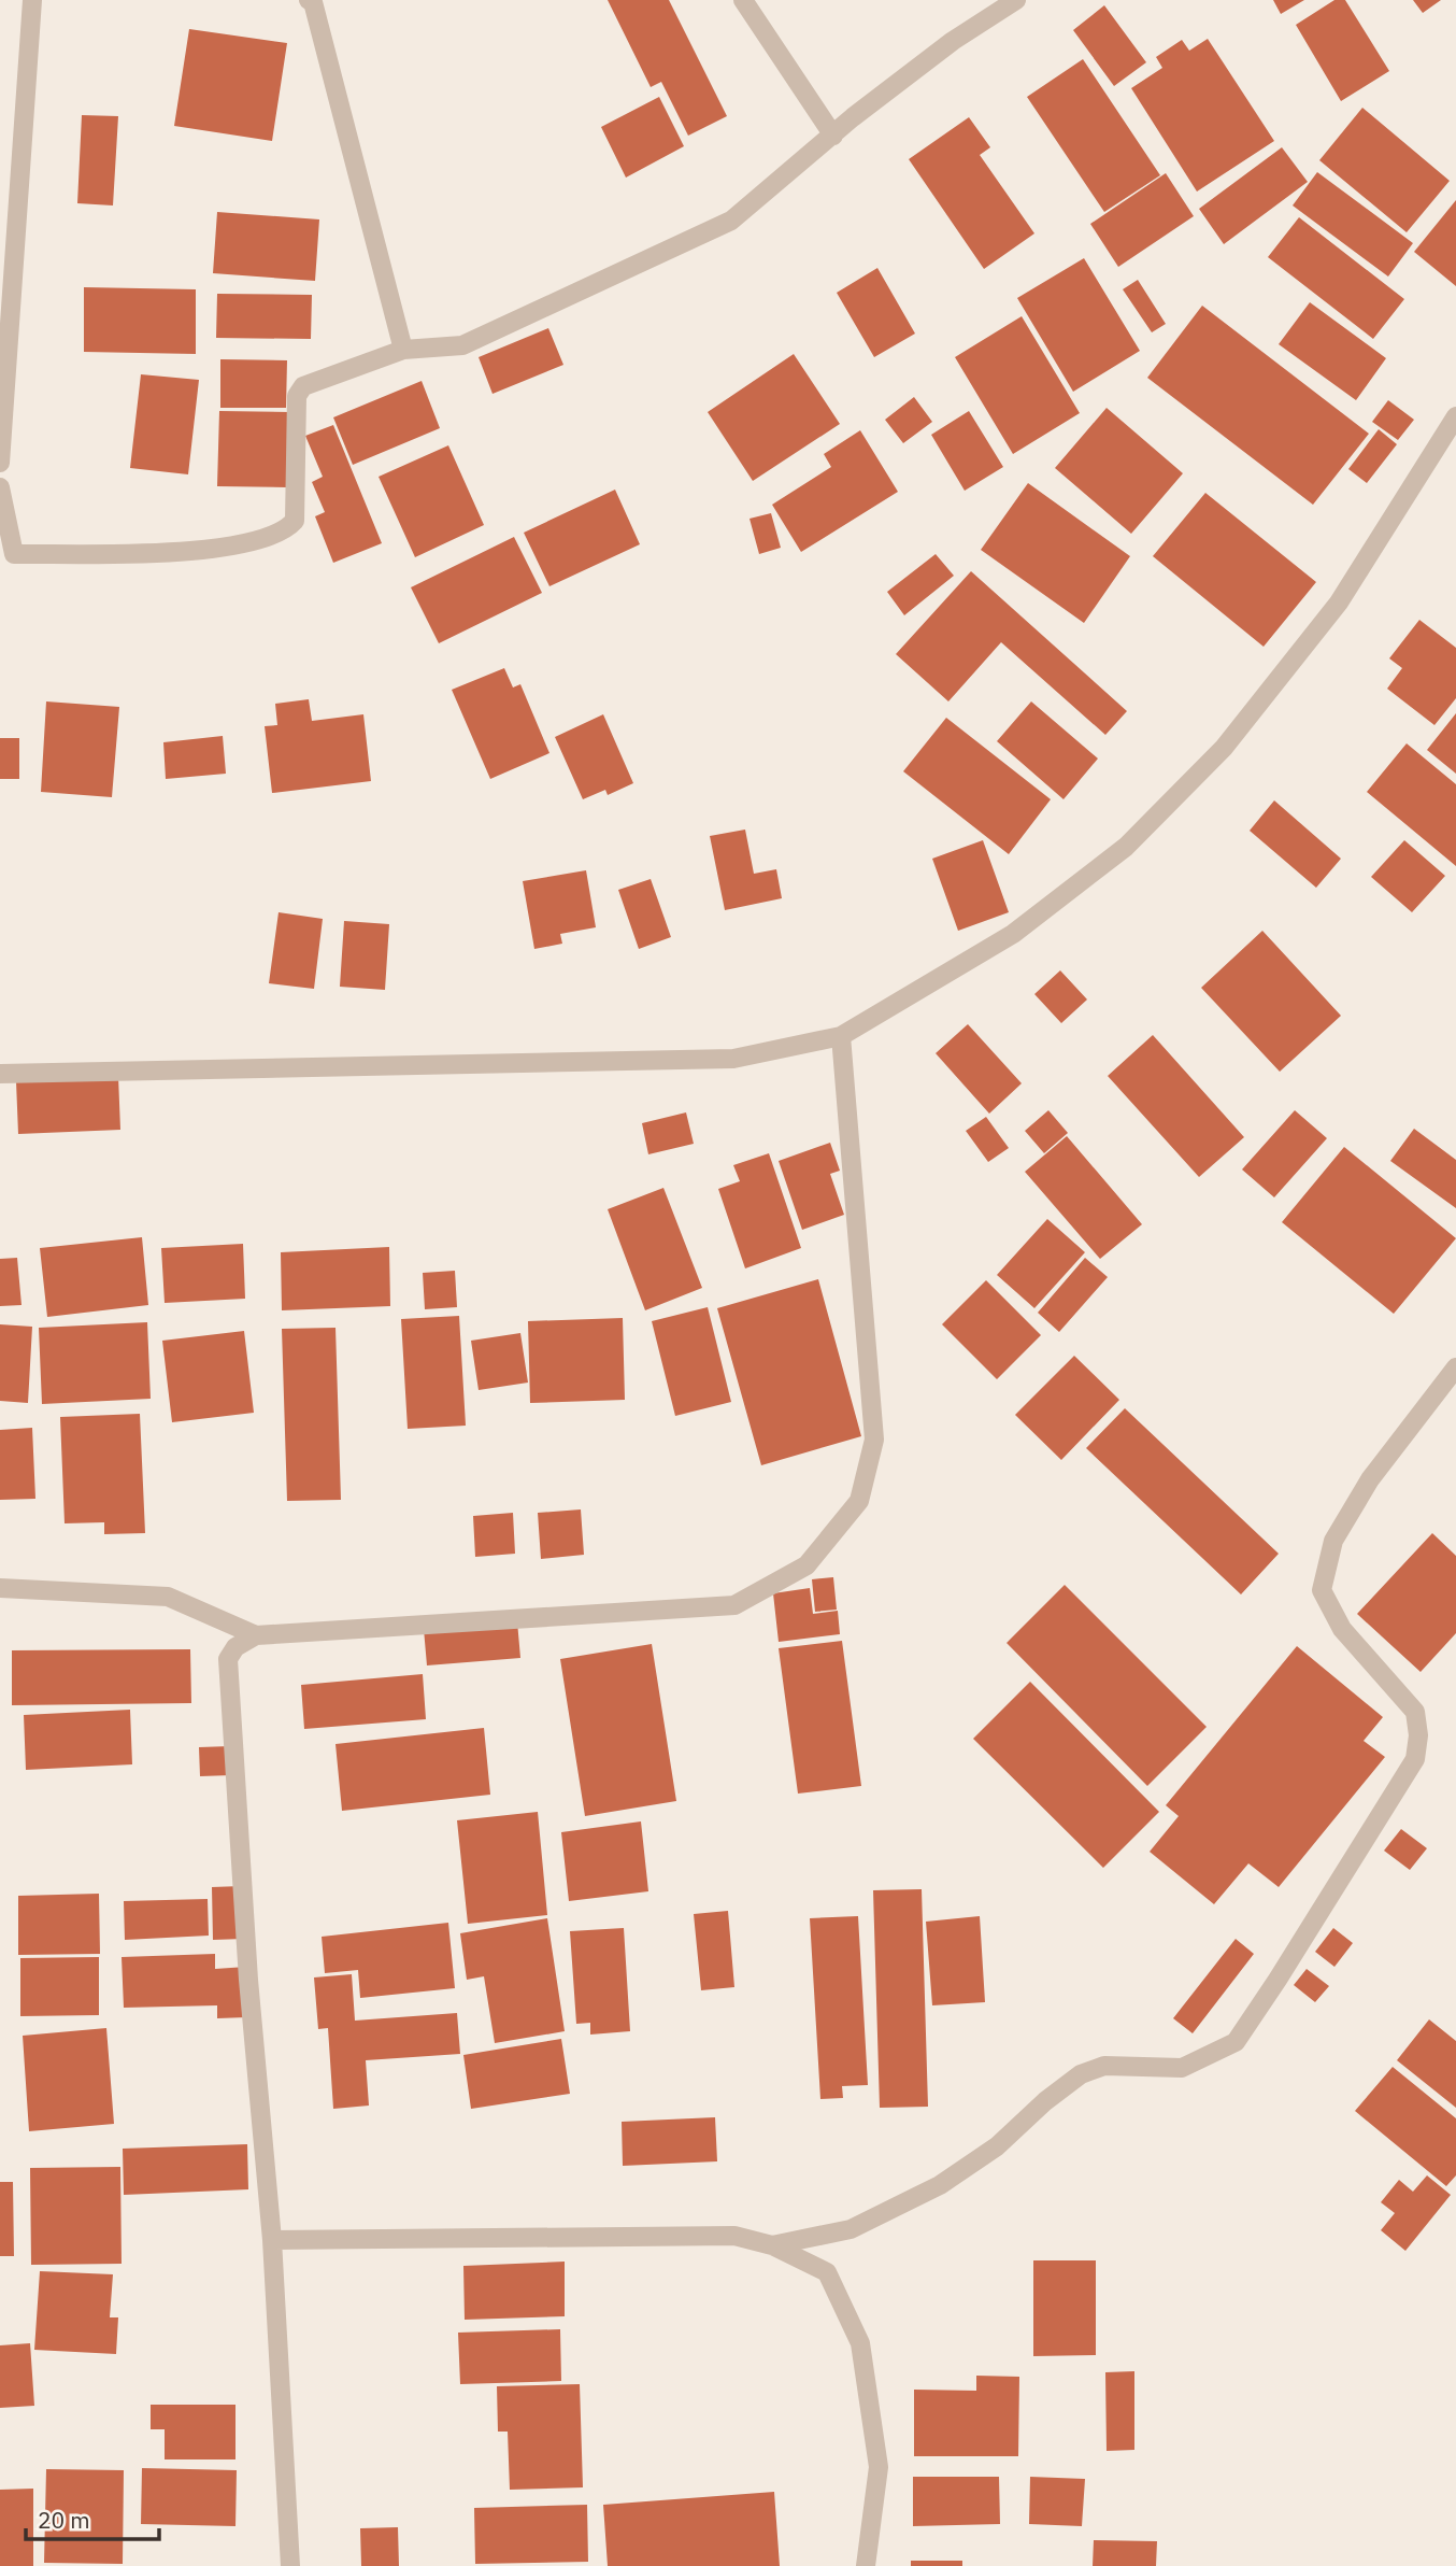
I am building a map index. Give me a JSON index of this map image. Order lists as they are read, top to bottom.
{
  "scale_bar": "20 m"
}
